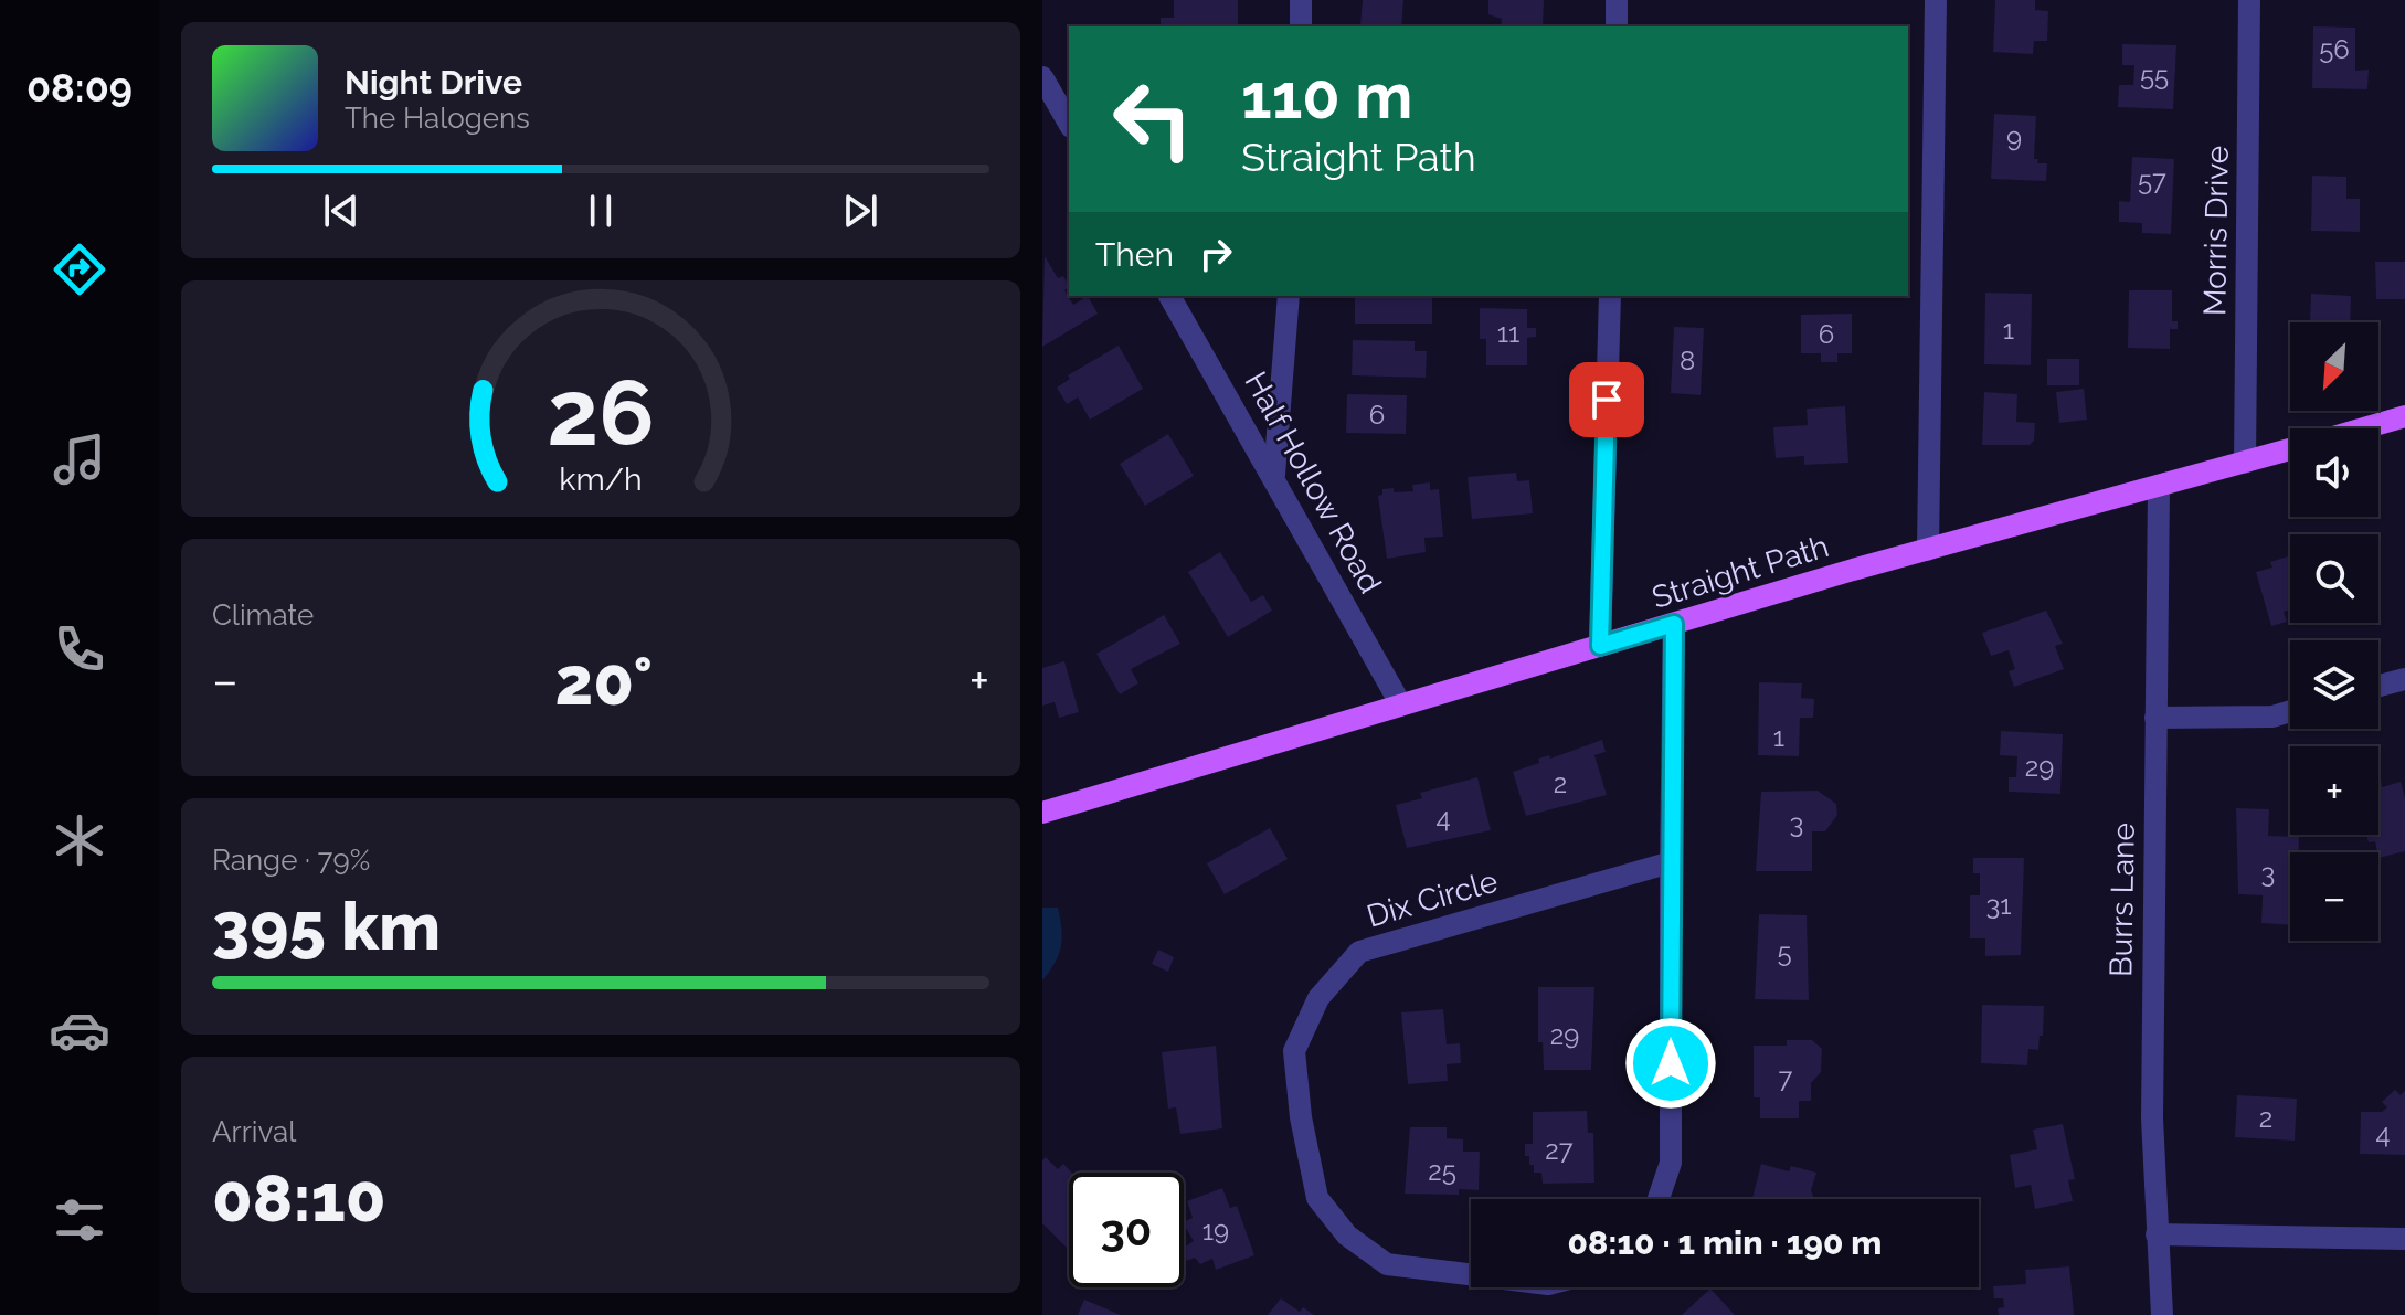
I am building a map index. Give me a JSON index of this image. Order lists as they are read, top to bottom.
{
  "streets": {
    "main road": ["Straight Path"],
    "street": [
      "Morris Drive",
      "Half Hollow Road",
      "Dix Circle",
      "Burrs Lane"
    ]
  },
  "crossings": [
    ["Morris Drive", "Straight Path"],
    ["Half Hollow Road", "Straight Path"],
    ["Straight Path", "Burrs Lane"]
  ],
  "house_numbers": [
    "56",
    "55",
    "9",
    "57",
    "1",
    "11",
    "6",
    "8",
    "6",
    "1",
    "29",
    "2",
    "4",
    "3",
    "3",
    "31",
    "5",
    "29",
    "7",
    "2",
    "4",
    "27",
    "25",
    "19"
  ],
  "north": "bottom left",
  "page": {
    "tabs": "08:09",
    "turn": ["110 m", "Straight Path"],
    "song": ["Night Drive", "The Halogens"],
    "then": "Then",
    "map_buttons": ["+", "−"],
    "tile": [
      "Climate",
      ["Range · 79%", "395 km"],
      ["Arrival", "08:10"]
    ],
    "heat": ["−", "20°", "+"],
    "limit": "30",
    "trip": "08:10 · 1 min · 190 m",
    "gauge": ["26", "km/h"]
  }
}
